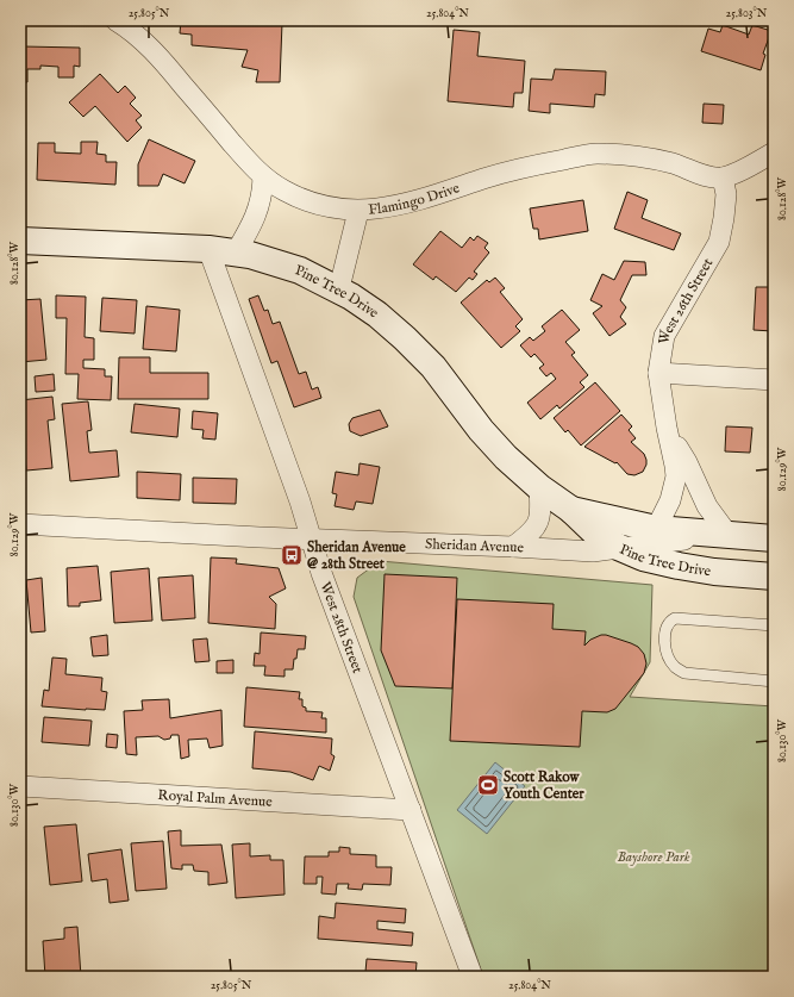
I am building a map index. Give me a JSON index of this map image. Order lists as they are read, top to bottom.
{
  "streets": {
    "main road": ["Pine Tree Drive"],
    "street": [
      "Flamingo Drive",
      "West 26th Street",
      "Sheridan Avenue",
      "West 28th Street",
      "Royal Palm Avenue"
    ]
  },
  "crossings": [
    ["Flamingo Drive", "West 26th Street"],
    ["Pine Tree Drive", "West 26th Street"],
    ["Pine Tree Drive", "Sheridan Avenue"],
    ["Pine Tree Drive", "West 28th Street"],
    ["West 26th Street", "Sheridan Avenue"],
    ["Sheridan Avenue", "West 28th Street"],
    ["West 28th Street", "Royal Palm Avenue"]
  ],
  "parks": ["Bayshore Park"],
  "places": {
    "bus stop": ["Sheridan Avenue @ 28th Street"],
    "sports": ["Scott Rakow Youth Center"]
  },
  "coordinates": [
    "25.805°N",
    "25.804°N",
    "25.803°N",
    "80.128°W",
    "80.129°W",
    "80.130°W"
  ]
}
